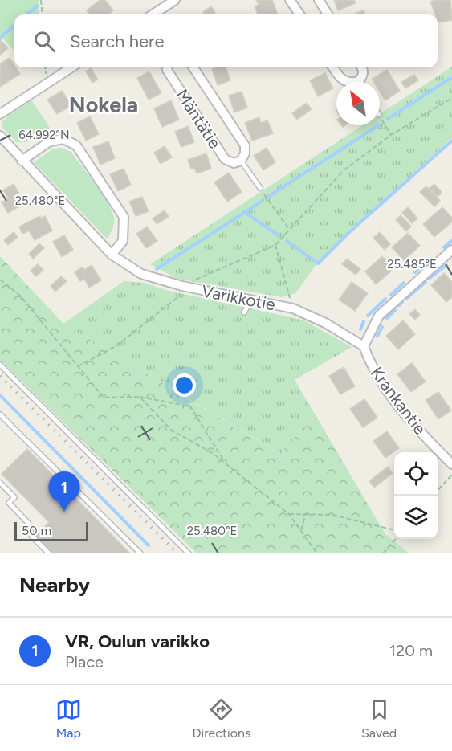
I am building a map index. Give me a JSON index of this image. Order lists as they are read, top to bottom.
{
  "streets": {
    "street": ["Mäntätie", "Varikkotie", "Krankantie"]
  },
  "crossings": [
    ["Varikkotie", "Krankantie"]
  ],
  "districts": ["Nokela"],
  "scale_bar": "50 m",
  "north": "top left",
  "page": {
    "search": "Search here",
    "pins": "1",
    "scale": "50 m",
    "heading": "Nearby",
    "list": [
      {
        "mark": "1",
        "name": "VR, Oulun varikko",
        "note": "Place",
        "value": "120 m"
      }
    ],
    "nav": ["Map", "Directions", "Saved"]
  },
  "coordinates": ["64.992°N", "25.480°E", "25.485°E"]
}
